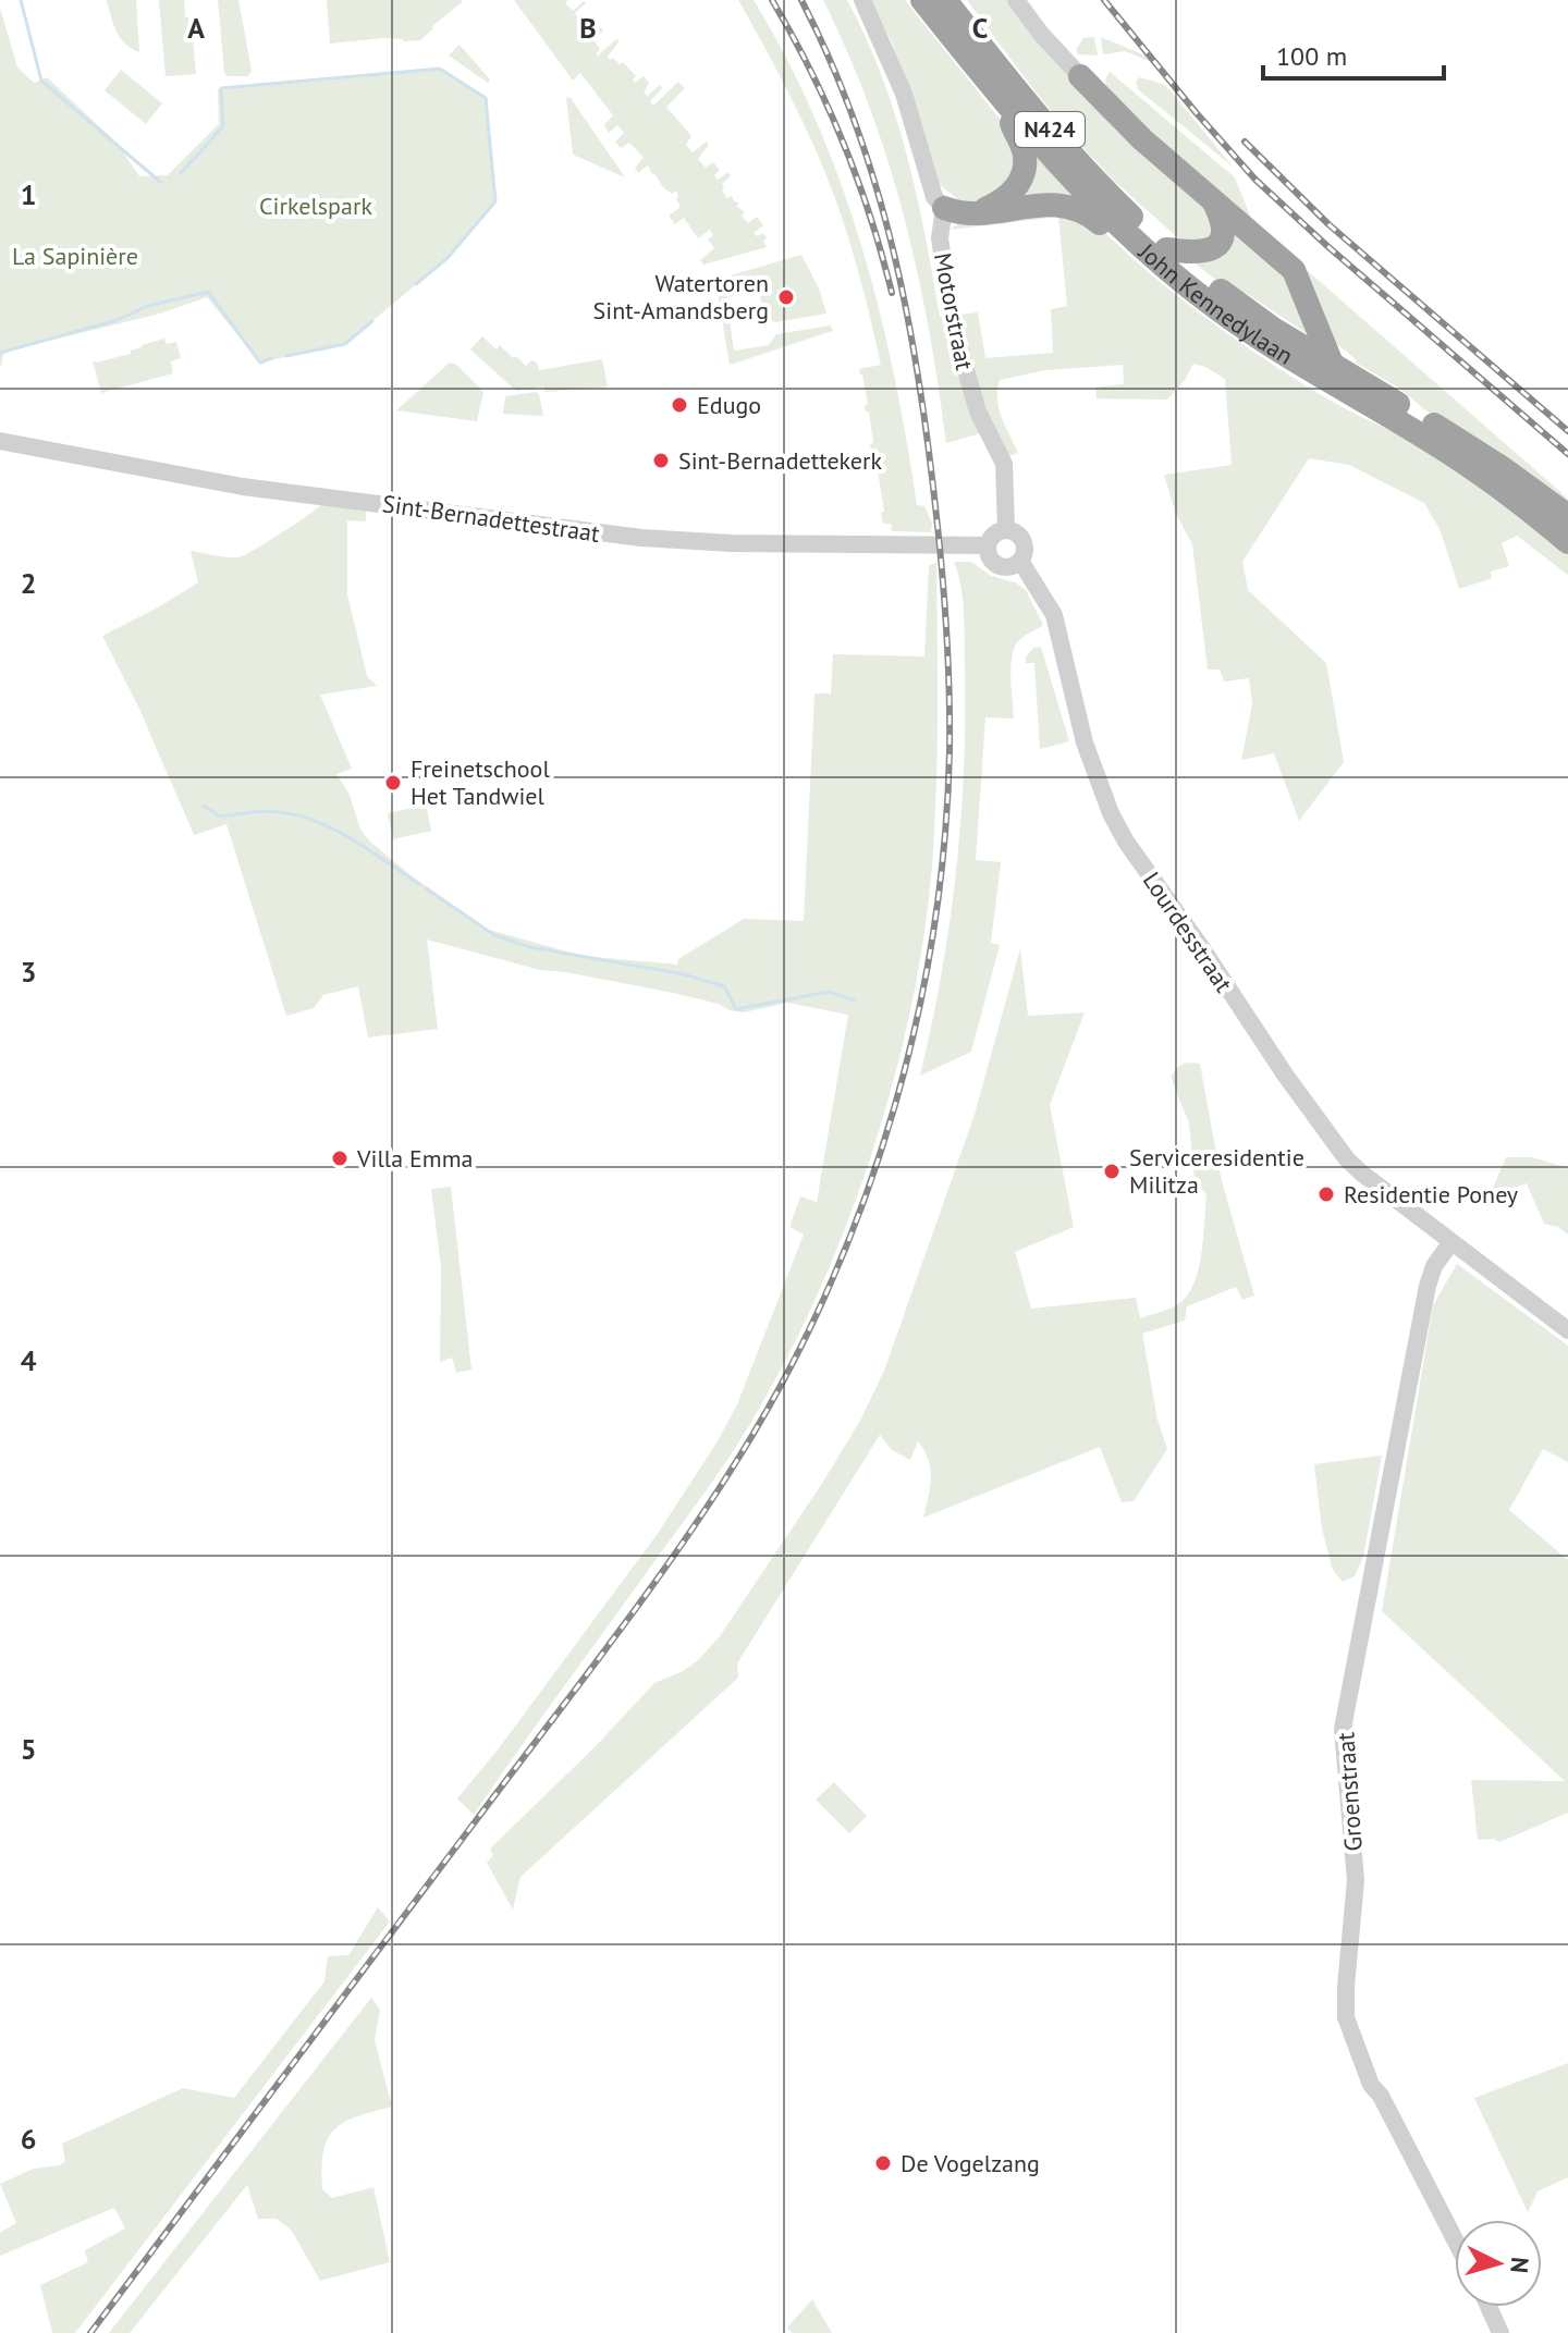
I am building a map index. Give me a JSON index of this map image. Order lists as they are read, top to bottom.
{
  "streets": {
    "highway": ["N424", "John Kennedylaan"],
    "street": [
      "Motorstraat",
      "Sint-Bernadettestraat",
      "Lourdesstraat",
      "Groenstraat"
    ]
  },
  "crossings": [
    ["Motorstraat", "Sint-Bernadettestraat"],
    ["Motorstraat", "Lourdesstraat"],
    ["Sint-Bernadettestraat", "Lourdesstraat"],
    ["Lourdesstraat", "Groenstraat"]
  ],
  "parks": ["Cirkelspark", "La Sapinière"],
  "places": [
    "Watertoren Sint-Amandsberg",
    "Edugo",
    "Sint-Bernadettekerk",
    "Freinetschool Het Tandwiel",
    "Villa Emma",
    "Serviceresidentie Militza",
    "Residentie Poney",
    "De Vogelzang"
  ],
  "scale_bar": "100 m",
  "north": "right",
  "grid": {
    "columns": ["A", "B", "C"],
    "rows": [
      "1",
      "2",
      "3",
      "4",
      "5",
      "6"
    ]
  }
}
